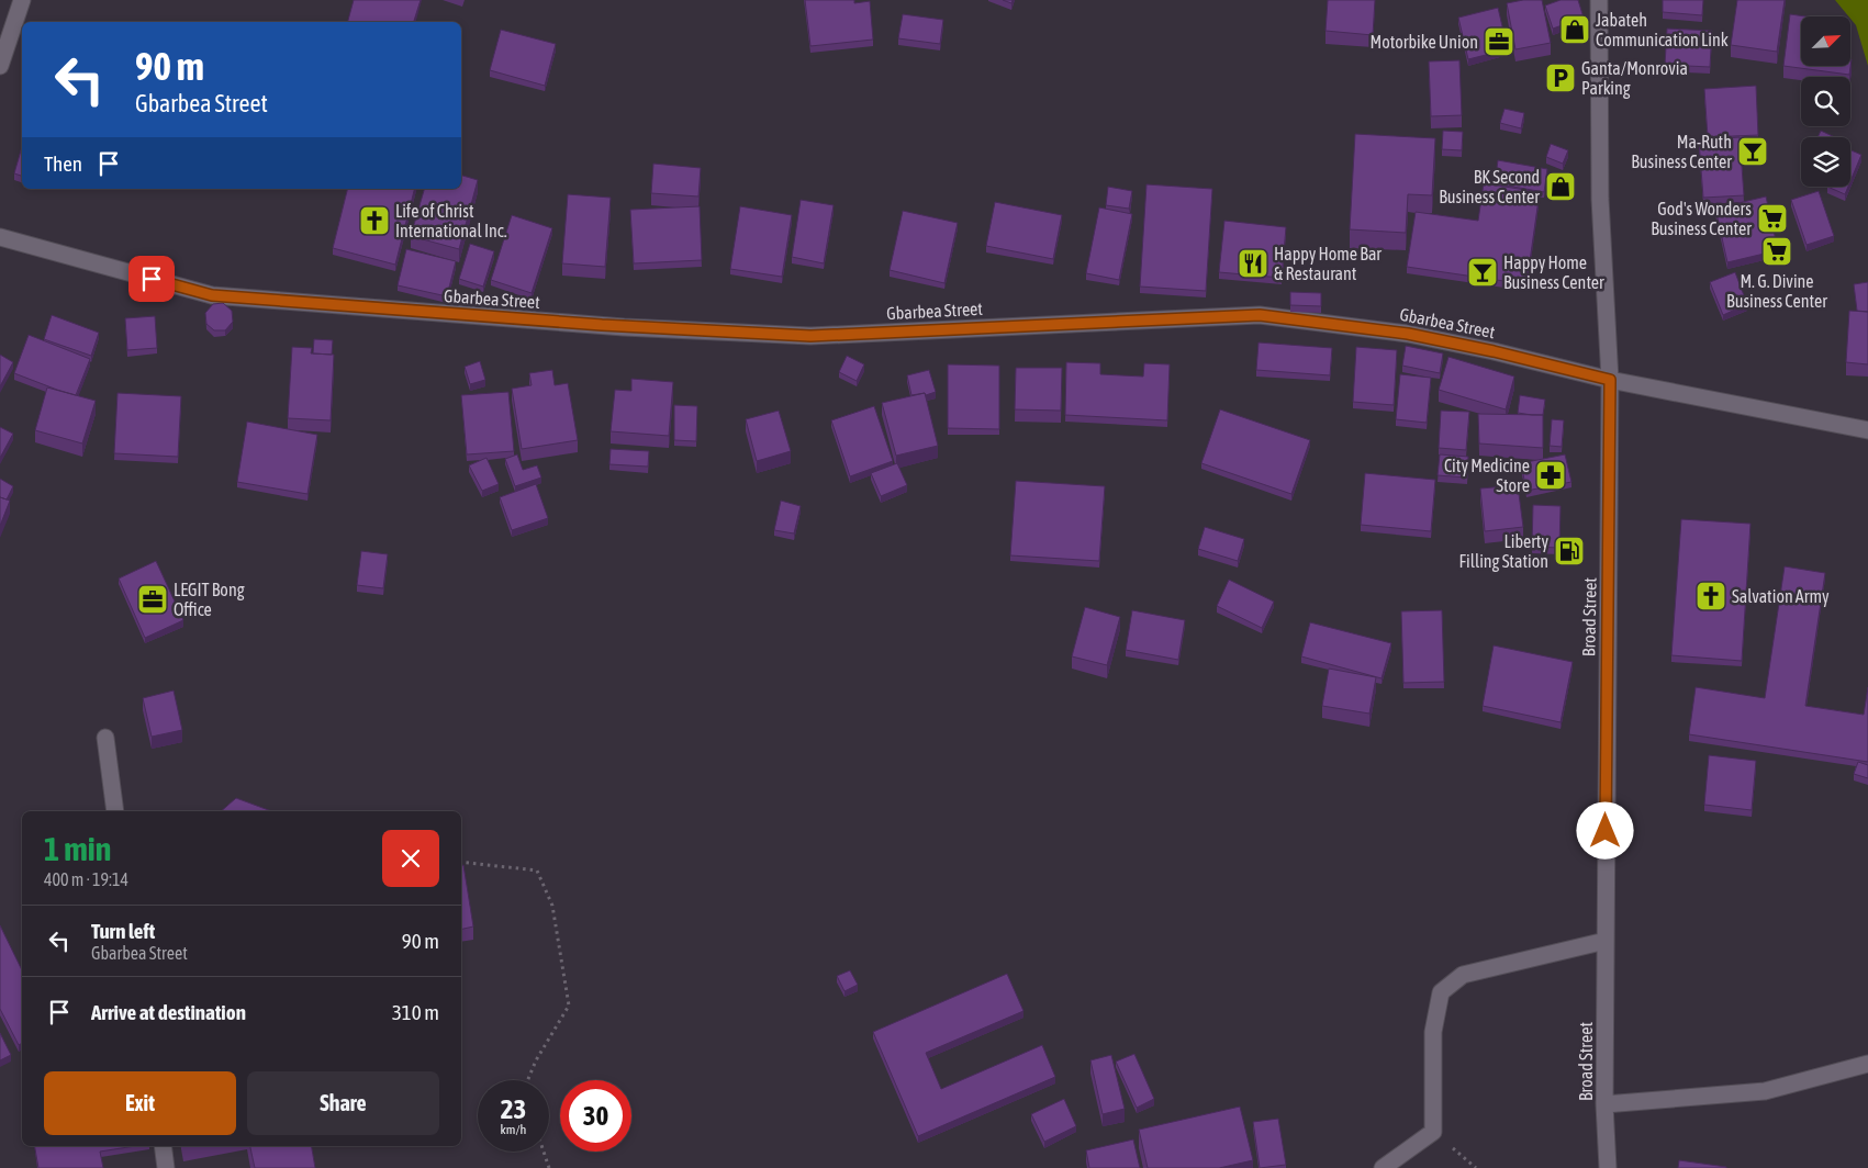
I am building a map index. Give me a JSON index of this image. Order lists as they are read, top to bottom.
{
  "streets": {
    "street": ["Gbarbea Street", "Broad Street"]
  },
  "crossings": [
    ["Gbarbea Street", "Broad Street"]
  ],
  "places": {
    "shop": ["Jabateh Communication Link", "BK Second Business Center"],
    "office": ["Motorbike Union", "LEGIT Bong Office"],
    "parking": ["Ganta/Monrovia Parking"],
    "bar": ["Ma-Ruth Business Center", "Happy Home Business Center"],
    "supermarket": ["God's Wonders Business Center", "M. G. Divine Business Center"],
    "church": ["Life of Christ International Inc.", "Salvation Army"],
    "restaurant": ["Happy Home Bar & Restaurant"],
    "pharmacy": ["City Medicine Store"],
    "fuel station": ["Liberty Filling Station"]
  },
  "north": "top right",
  "page": {
    "turn": ["90 m", "Gbarbea Street"],
    "then": "Then",
    "heading": ["1 min", "400 m · 19:14"],
    "list": [
      {
        "name": "Turn left",
        "note": "Gbarbea Street",
        "value": "90 m"
      },
      {
        "name": "Arrive at destination",
        "value": "310 m"
      }
    ],
    "buttons": ["Exit", "Share"],
    "speed": "23 km/h",
    "limit": "30"
  }
}
